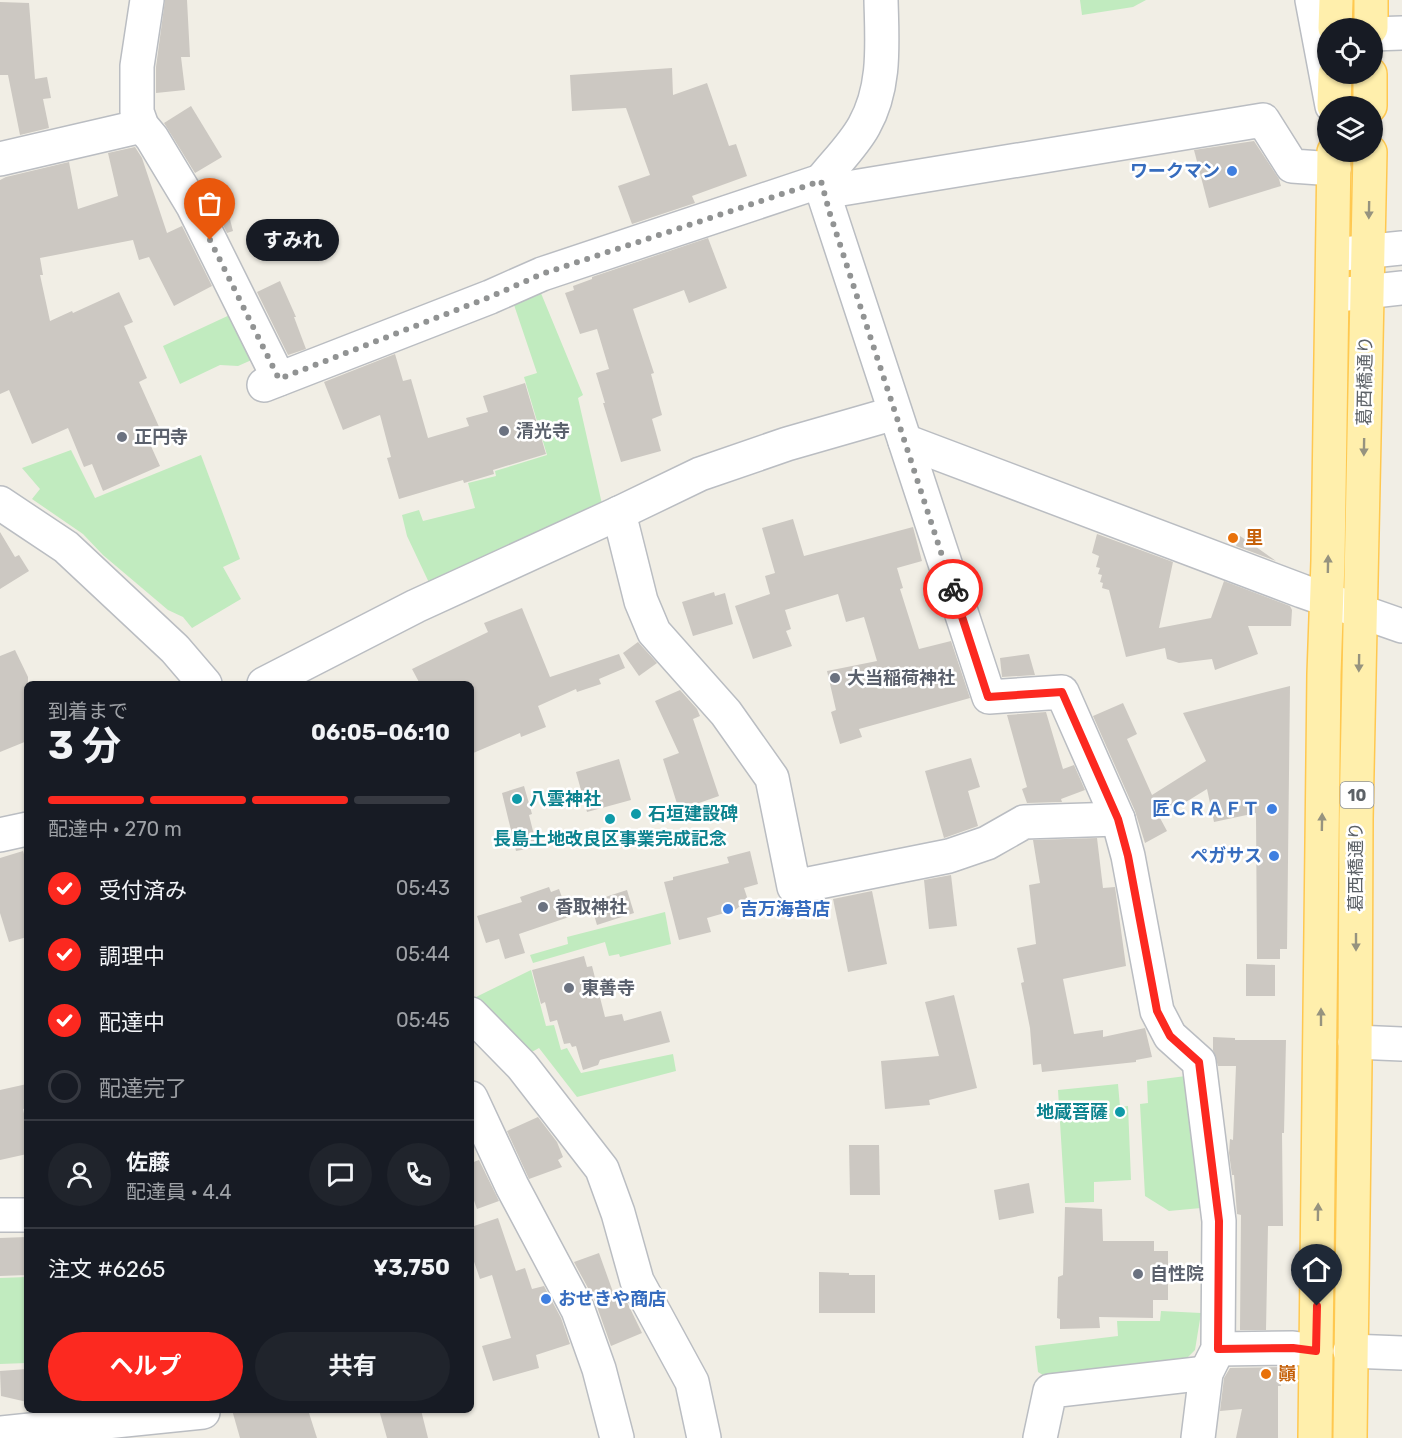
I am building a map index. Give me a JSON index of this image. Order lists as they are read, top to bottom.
{
  "streets": {
    "main road": ["葛西橋通り", "10"]
  },
  "places": [
    "ワークマン",
    "すみれ",
    "清光寺",
    "正円寺",
    "里",
    "大当稲荷神社",
    "八雲神社",
    "匠ＣＲＡＦＴ",
    "石垣建設碑",
    "長島土地改良区事業完成記念",
    "ペガサス",
    "香取神社",
    "吉万海苔店",
    "東善寺",
    "地蔵菩薩",
    "自性院",
    "おせきや商店",
    "巓"
  ],
  "page": {
    "bubble": "すみれ",
    "heading": ["3 分", "到着まで", "06:05–06:10"],
    "panel": [
      "佐藤",
      "配達員 · 4.4",
      "注文 #6265",
      "¥3,750"
    ],
    "bar": "配達中 · 270 m",
    "list": [
      ["受付済み", "05:43"],
      ["調理中", "05:44"],
      ["配達中", "05:45"],
      "配達完了"
    ],
    "buttons": ["ヘルプ", "共有"]
  }
}
